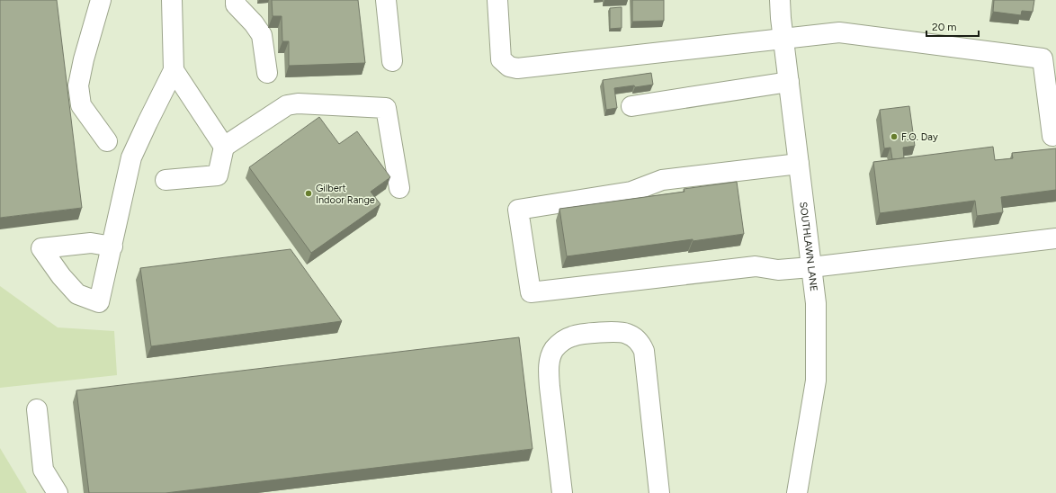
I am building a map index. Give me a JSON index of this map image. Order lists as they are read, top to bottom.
{
  "streets": {
    "street": ["SOUTHLAWN LANE"]
  },
  "places": ["F.O. Day", "Gilbert Indoor Range"],
  "scale_bar": "20 m"
}
